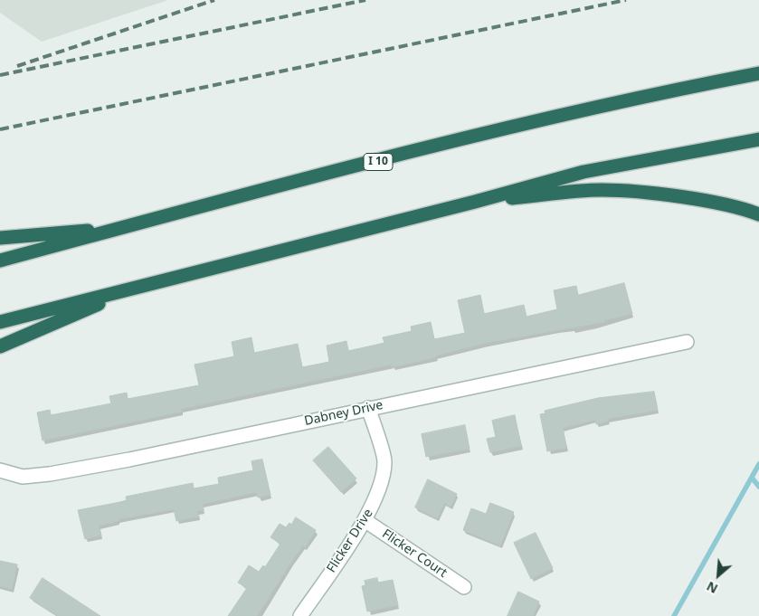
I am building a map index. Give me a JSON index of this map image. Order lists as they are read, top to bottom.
{
  "streets": {
    "highway": ["I 10"],
    "street": ["Dabney Drive", "Flicker Drive", "Flicker Court"]
  },
  "crossings": [
    ["Dabney Drive", "Flicker Drive"],
    ["Flicker Drive", "Flicker Court"]
  ],
  "north": "bottom left"
}
